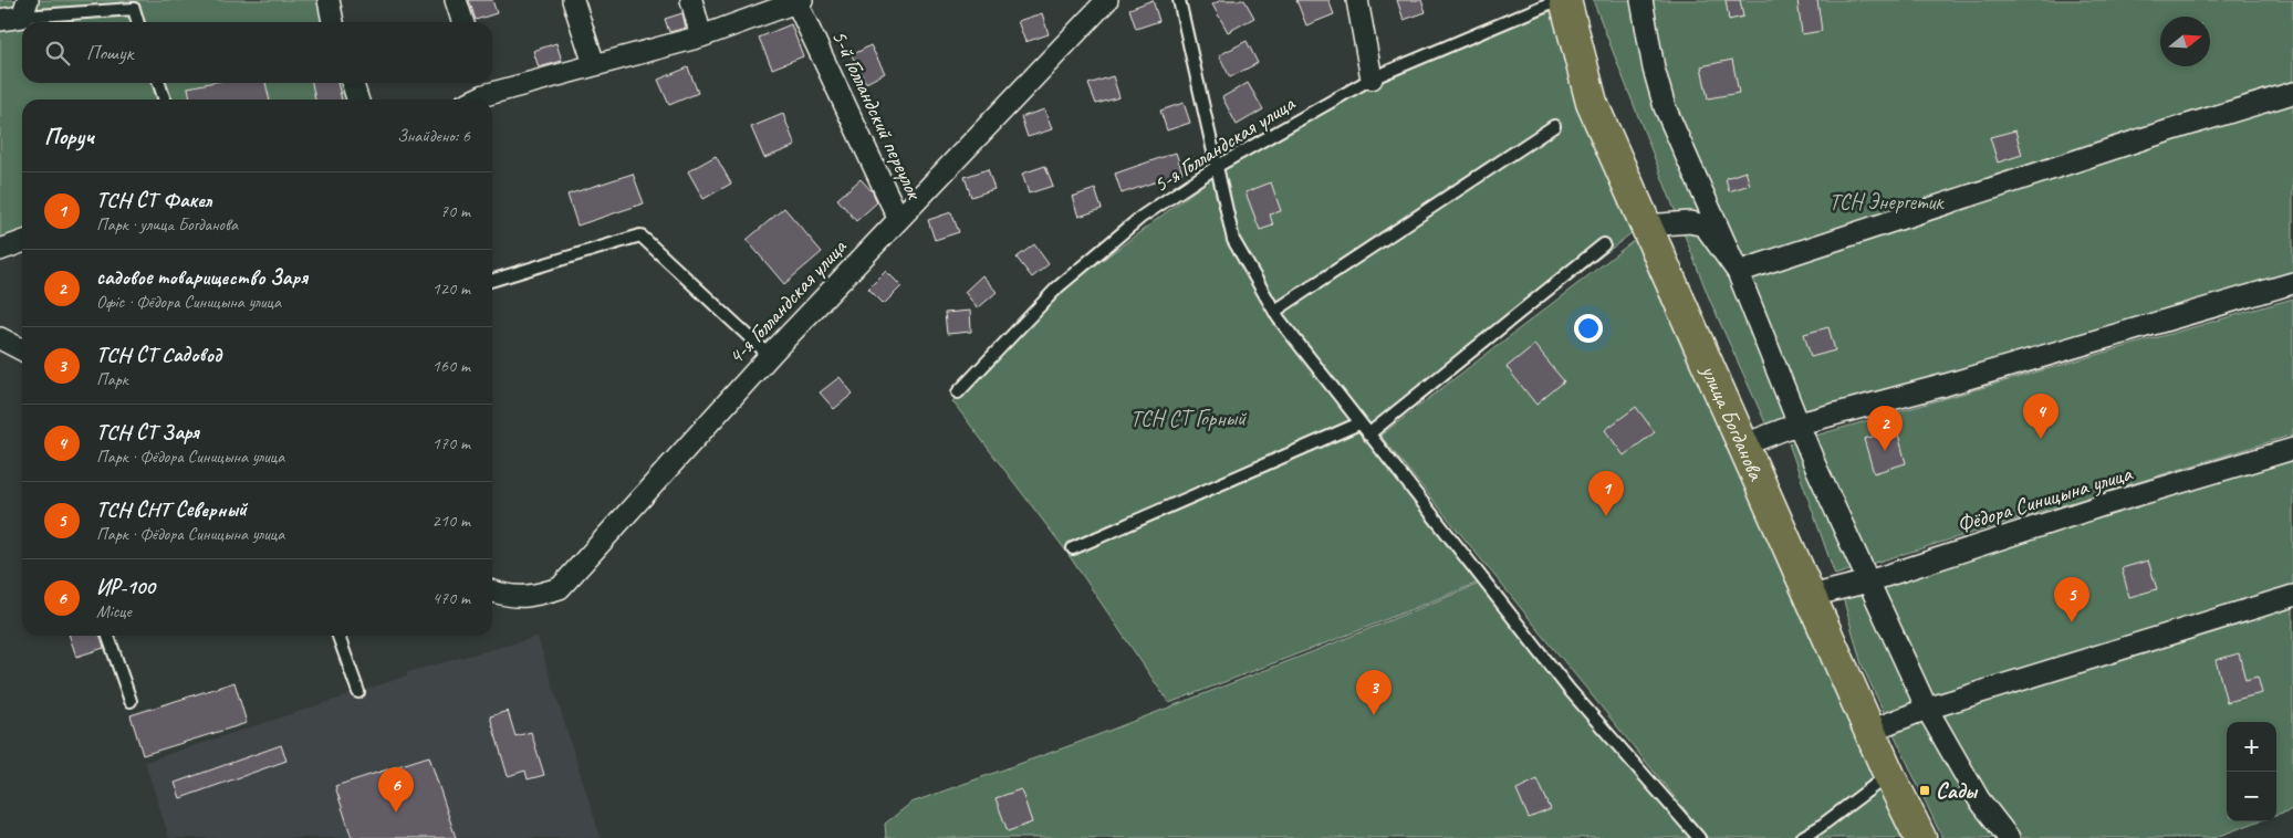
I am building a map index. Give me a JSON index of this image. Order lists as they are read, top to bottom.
{
  "streets": {
    "main road": ["улица Богданова"],
    "street": ["5-й Голландский переулок", "4-я Голландская улица", "Фёдора Синицына улица"],
    "lane": ["5-я Голландская улица"]
  },
  "crossings": [
    ["5-й Голландский переулок", "4-я Голландская улица"],
    ["улица Богданова", "Фёдора Синицына улица"]
  ],
  "parks": ["ТСН Энергетик", "ТСН СТ Горный"],
  "places": {
    "transit": ["Сады"]
  },
  "north": "right",
  "page": {
    "search": "Пошук",
    "heading": ["Поруч", "Знайдено: 6"],
    "list": [
      {
        "mark": "1",
        "name": "ТСН СТ Факел",
        "note": "Парк · улица Богданова",
        "value": "70 m"
      },
      {
        "mark": "2",
        "name": "садовое товарищество Заря",
        "note": "Офіс · Фёдора Синицына улица",
        "value": "120 m"
      },
      {
        "mark": "3",
        "name": "ТСН СТ Садовод",
        "note": "Парк",
        "value": "160 m"
      },
      {
        "mark": "4",
        "name": "ТСН СТ Заря",
        "note": "Парк · Фёдора Синицына улица",
        "value": "170 m"
      },
      {
        "mark": "5",
        "name": "ТСН СНТ Северный",
        "note": "Парк · Фёдора Синицына улица",
        "value": "210 m"
      },
      {
        "mark": "6",
        "name": "ИР-100",
        "note": "Місце",
        "value": "470 m"
      }
    ],
    "pins": [
      "4",
      "2",
      "1",
      "5",
      "3",
      "6"
    ],
    "map_buttons": ["+", "−"]
  }
}
